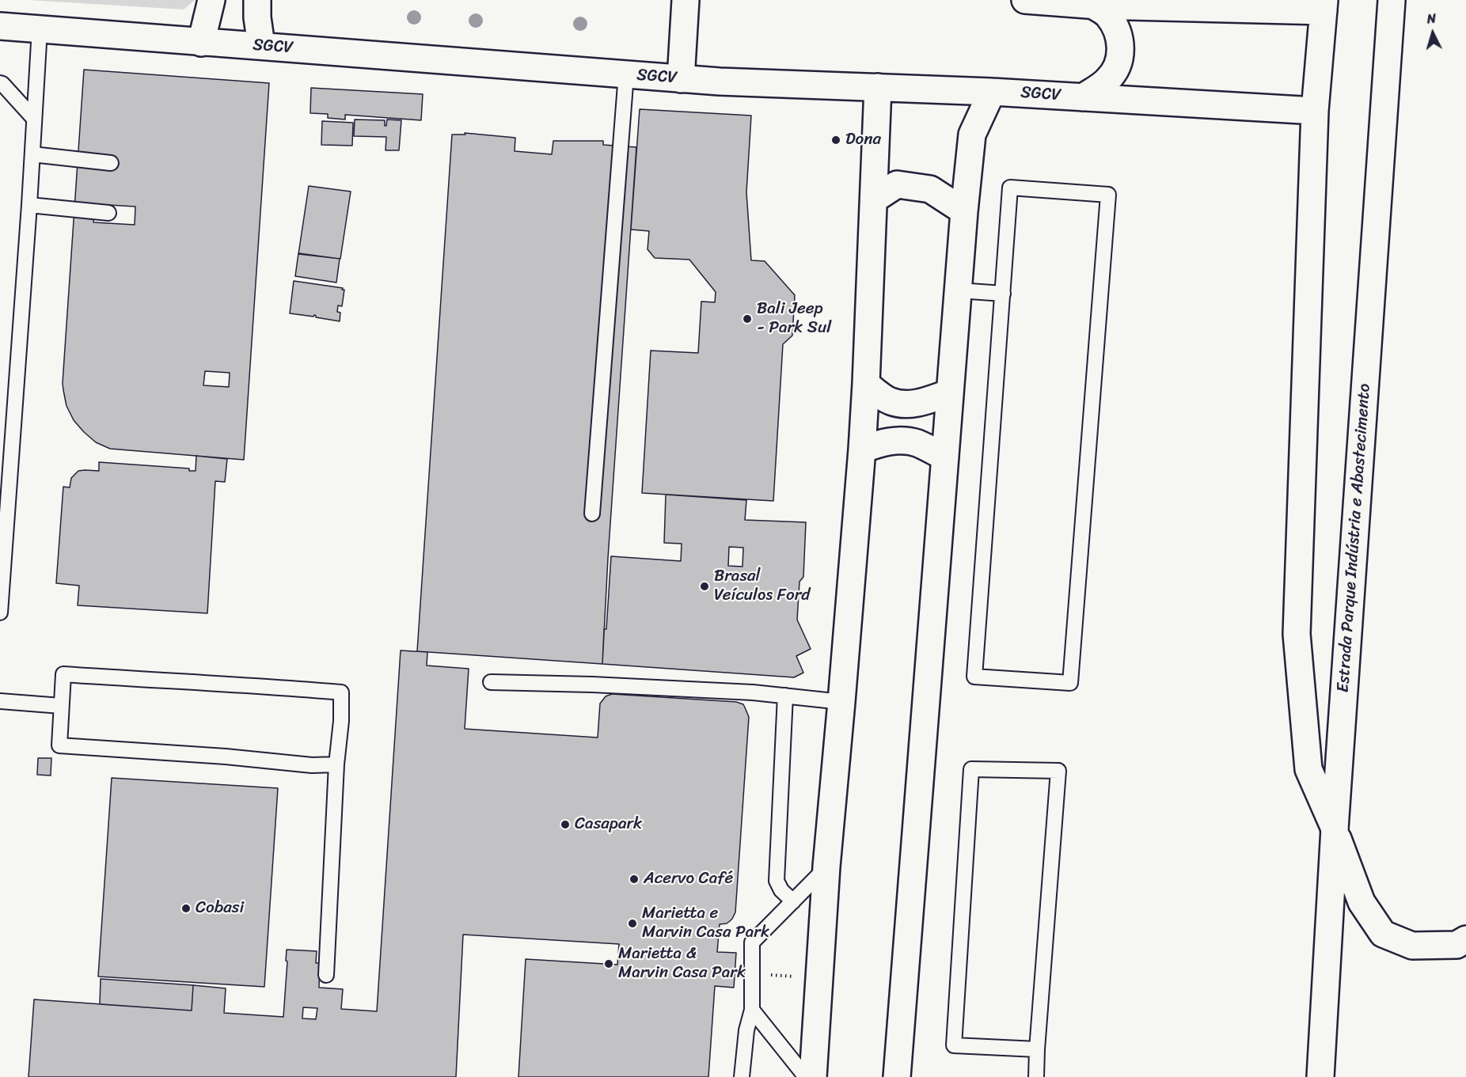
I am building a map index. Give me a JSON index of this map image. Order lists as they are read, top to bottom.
{
  "streets": {
    "main road": ["SGCV", "Estrada Parque Indústria e Abastecimento"]
  },
  "places": [
    "Dona",
    "Bali Jeep - Park Sul",
    "Brasal Veículos Ford",
    "Casapark",
    "Acervo Café",
    "Cobasi",
    "Marietta e Marvin Casa Park",
    "Marietta & Marvin Casa Park"
  ],
  "north": "top"
}
